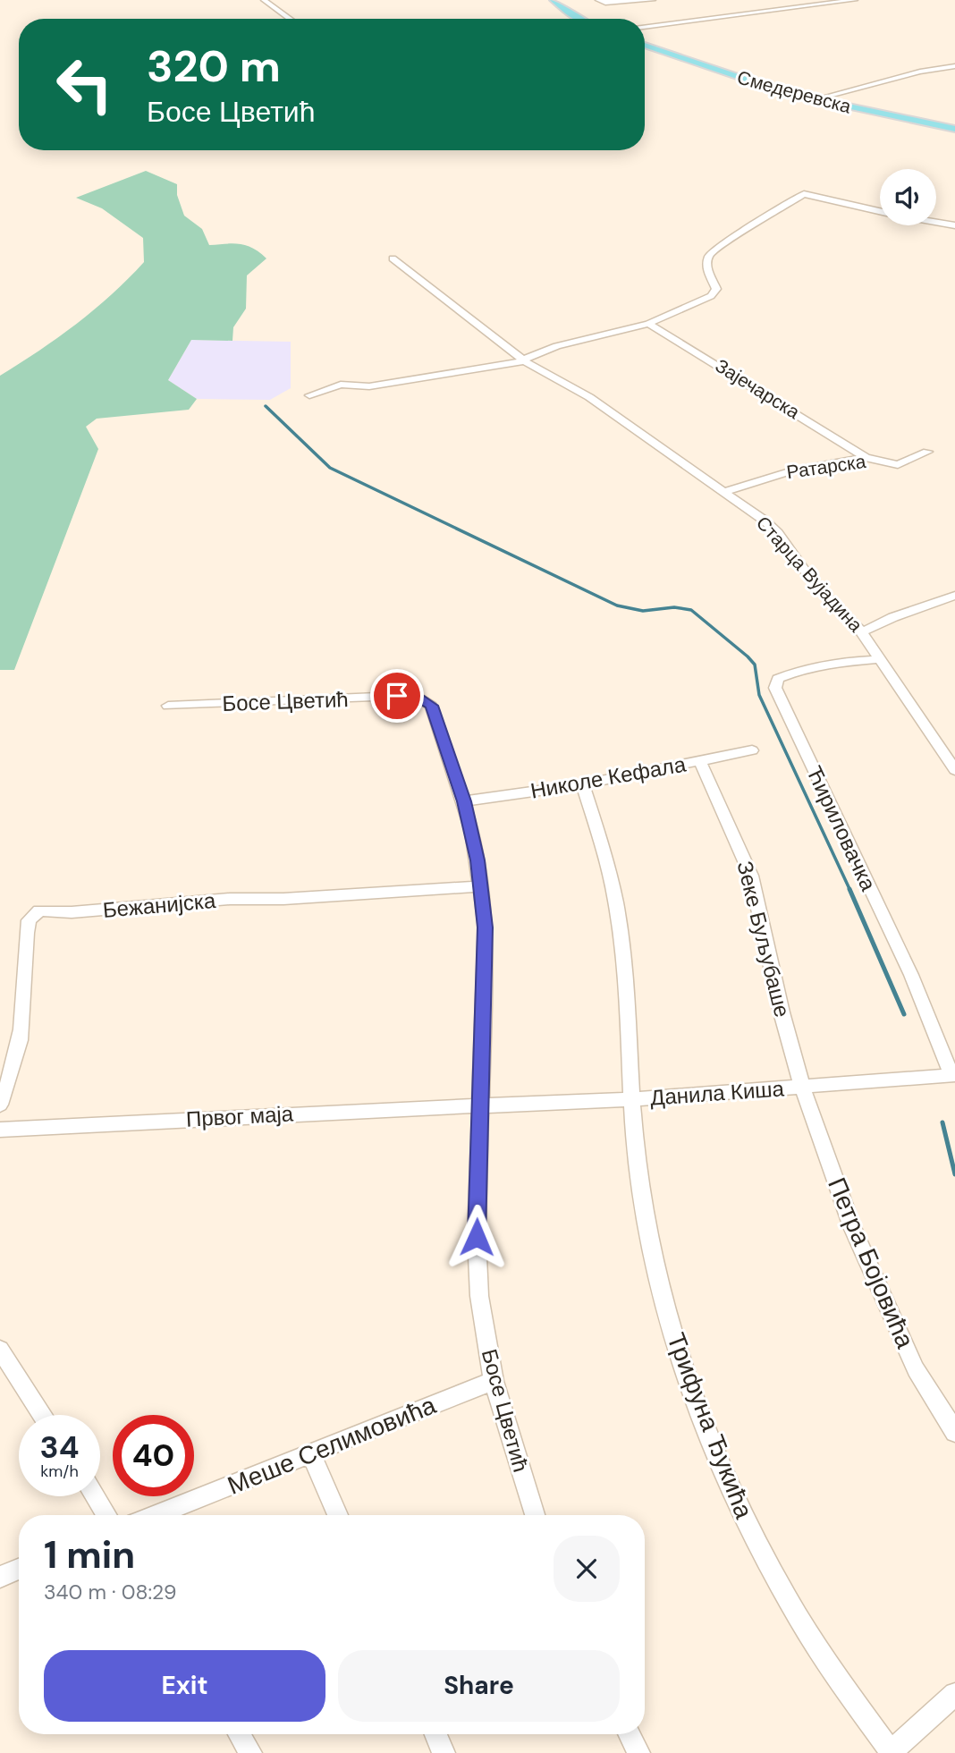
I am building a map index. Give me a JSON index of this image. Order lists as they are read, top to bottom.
{
  "streets": {
    "main road": ["Смедеревска"],
    "street": [
      "Зајечарска",
      "Ратарска",
      "Старца Вујадина",
      "Босе Цветић",
      "Николе Кефала",
      "Ћириловачка",
      "Бежанијска",
      "Зеке Буљубаше",
      "Данила Киша",
      "Првог маја",
      "Петра Бојовића",
      "Трифуна Ђукића",
      "Меше Селимовића"
    ]
  },
  "crossings": [
    ["Зајечарска", "Ратарска"],
    ["Ратарска", "Старца Вујадина"],
    ["Старца Вујадина", "Ћириловачка"],
    ["Босе Цветић", "Николе Кефала"],
    ["Босе Цветић", "Бежанијска"],
    ["Босе Цветић", "Данила Киша"],
    ["Босе Цветић", "Првог маја"],
    ["Босе Цветић", "Меше Селимовића"],
    ["Николе Кефала", "Зеке Буљубаше"],
    ["Николе Кефала", "Трифуна Ђукића"],
    ["Ћириловачка", "Данила Киша"],
    ["Зеке Буљубаше", "Данила Киша"],
    ["Зеке Буљубаше", "Петра Бојовића"],
    ["Данила Киша", "Првог маја"],
    ["Данила Киша", "Петра Бојовића"],
    ["Данила Киша", "Трифуна Ђукића"]
  ],
  "page": {
    "turn": ["320 m", "Босе Цветић"],
    "speed": "34 km/h",
    "limit": "40",
    "heading": ["1 min", "340 m · 08:29"],
    "buttons": ["Exit", "Share"]
  }
}
